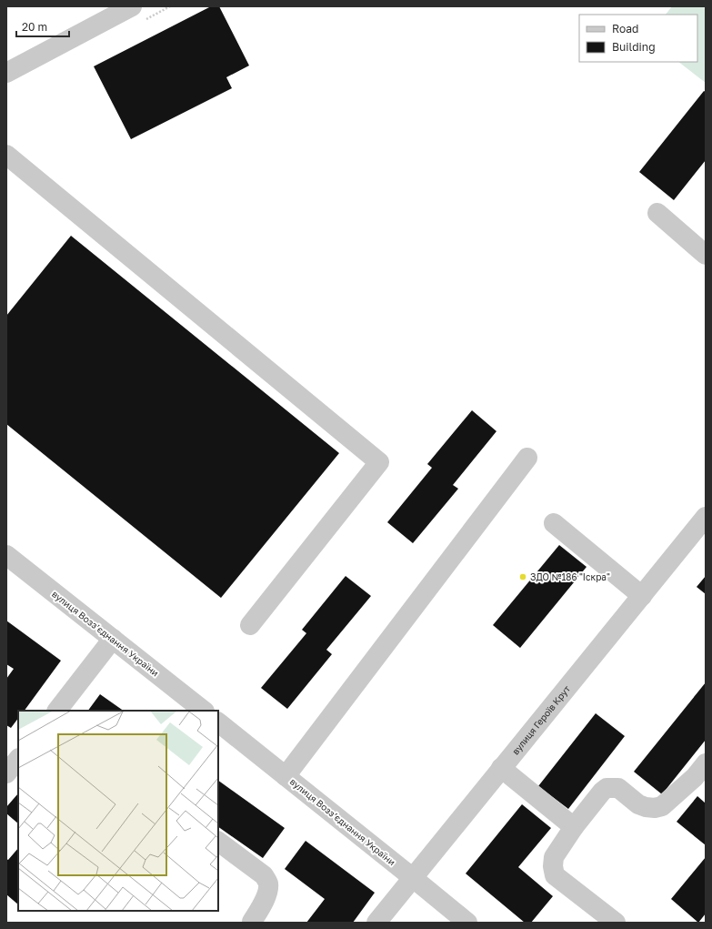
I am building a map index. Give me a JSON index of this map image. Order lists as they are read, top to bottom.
{
  "streets": {
    "street": ["вулиця Воззʼєднання України", "вулиця Героїв Крут"]
  },
  "crossings": [
    ["вулиця Воззʼєднання України", "вулиця Героїв Крут"]
  ],
  "places": ["ЗДО №186 \"Іскра\""],
  "legend": ["Road", "Building"],
  "scale_bar": "20 m"
}
